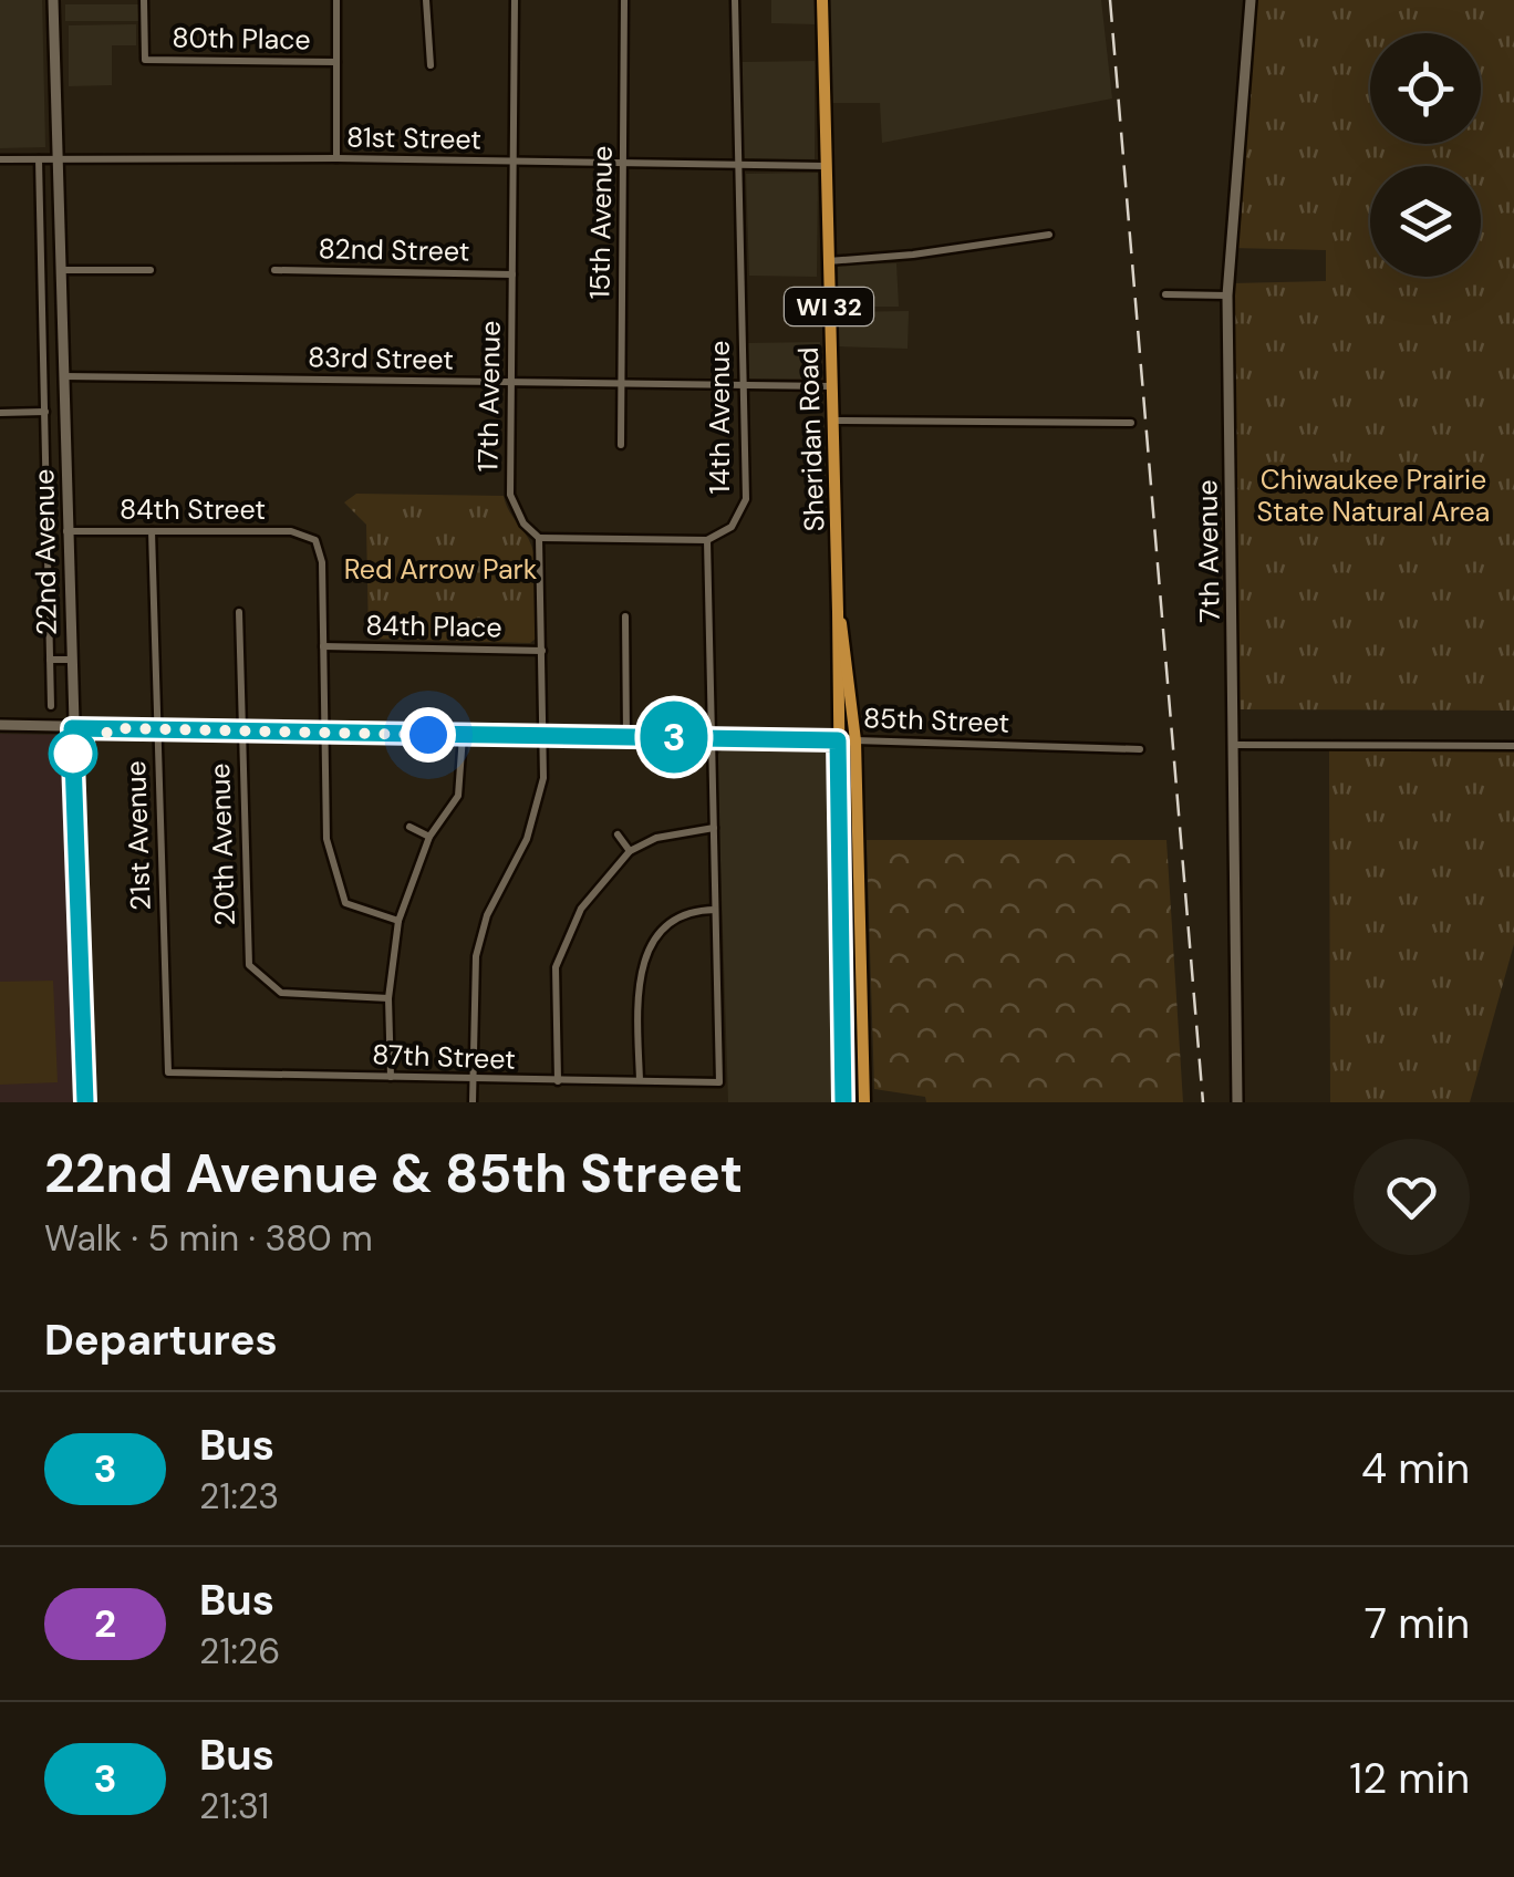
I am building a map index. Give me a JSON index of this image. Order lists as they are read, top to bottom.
{
  "streets": {
    "main road": ["WI 32", "Sheridan Road"],
    "street": [
      "80th Place",
      "81st Street",
      "15th Avenue",
      "82nd Street",
      "83rd Street",
      "17th Avenue",
      "14th Avenue",
      "84th Street",
      "7th Avenue",
      "22nd Avenue",
      "84th Place",
      "85th Street",
      "21st Avenue",
      "20th Avenue",
      "87th Street"
    ]
  },
  "crossings": [
    ["81st Street", "15th Avenue"],
    ["81st Street", "17th Avenue"],
    ["81st Street", "14th Avenue"],
    ["81st Street", "Sheridan Road"],
    ["81st Street", "22nd Avenue"],
    ["15th Avenue", "83rd Street"],
    ["82nd Street", "17th Avenue"],
    ["83rd Street", "17th Avenue"],
    ["83rd Street", "14th Avenue"],
    ["83rd Street", "Sheridan Road"],
    ["83rd Street", "22nd Avenue"],
    ["Sheridan Road", "85th Street"],
    ["84th Street", "22nd Avenue"],
    ["84th Street", "84th Place"],
    ["84th Street", "21st Avenue"],
    ["22nd Avenue", "85th Street"],
    ["85th Street", "21st Avenue"],
    ["85th Street", "20th Avenue"],
    ["21st Avenue", "87th Street"]
  ],
  "parks": ["Chiwaukee Prairie State Natural Area", "Red Arrow Park"],
  "lines": ["bus line 3"],
  "page": {
    "on_map": "3",
    "heading": [
      ["22nd Avenue & 85th Street", "Walk · 5 min · 380 m"],
      "Departures"
    ],
    "list": [
      {
        "mark": "3",
        "name": "Bus",
        "note": "21:23",
        "value": "4 min"
      },
      {
        "mark": "2",
        "name": "Bus",
        "note": "21:26",
        "value": "7 min"
      },
      {
        "mark": "3",
        "name": "Bus",
        "note": "21:31",
        "value": "12 min"
      }
    ]
  }
}
